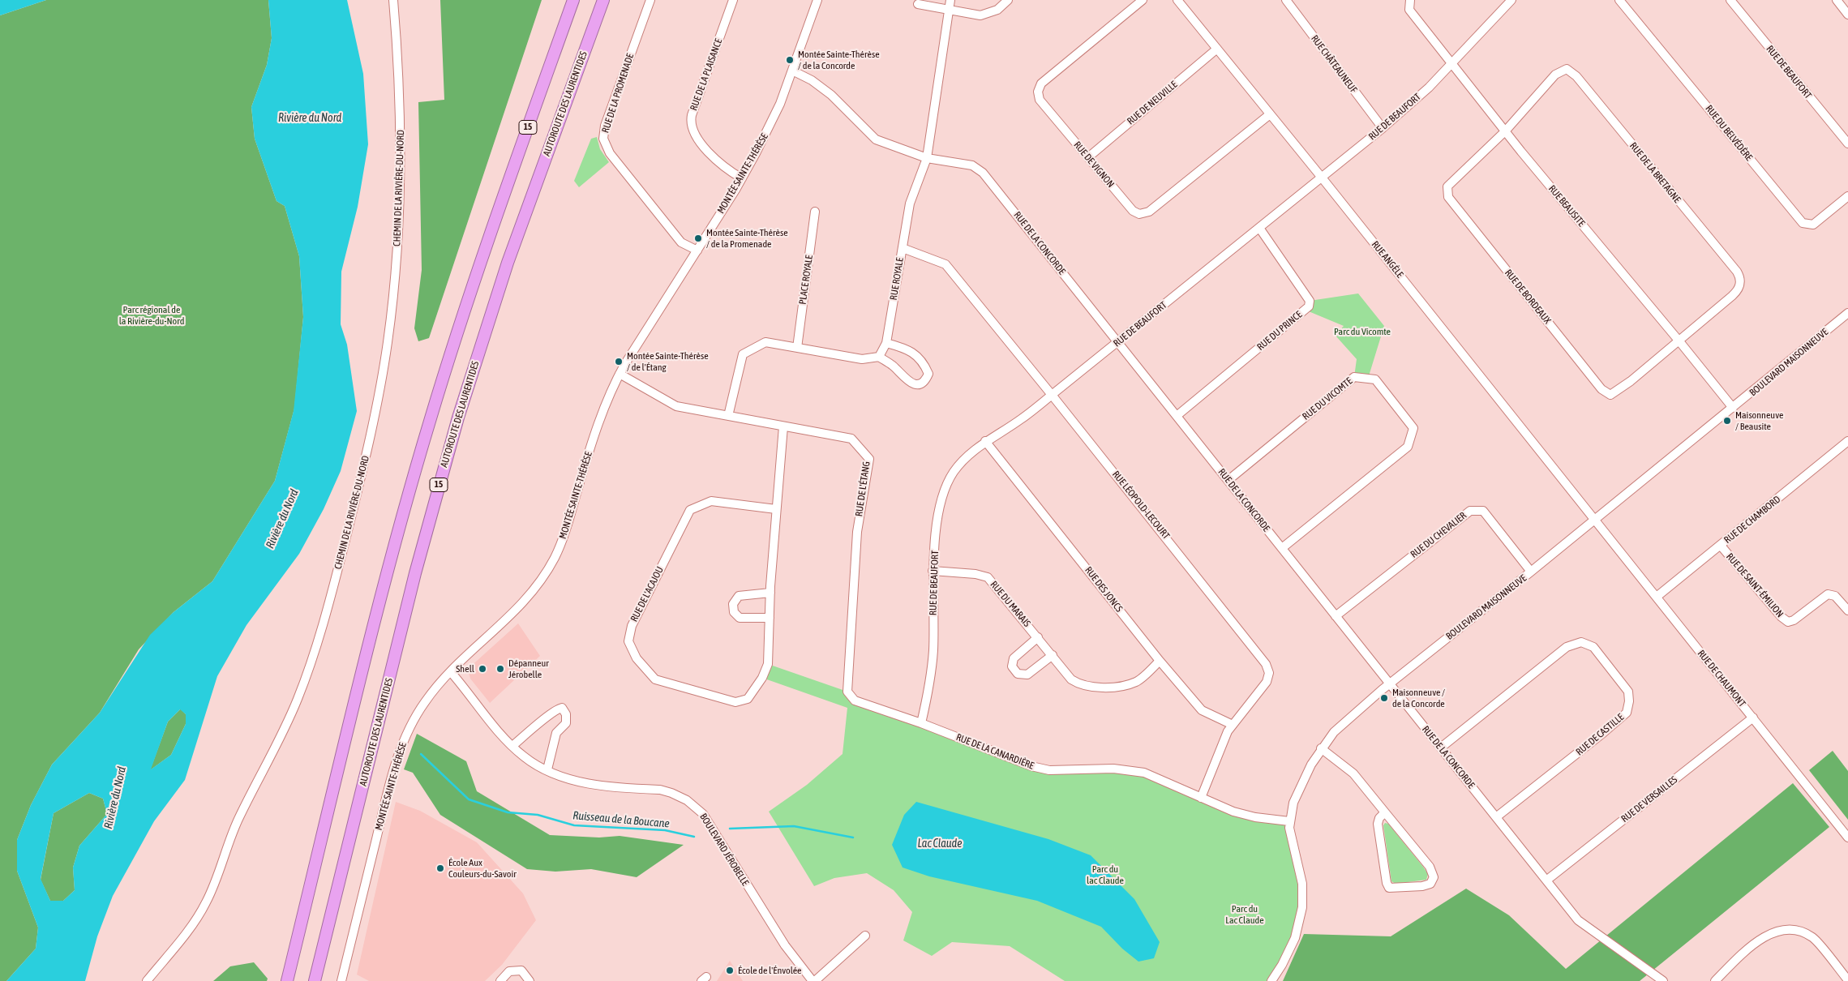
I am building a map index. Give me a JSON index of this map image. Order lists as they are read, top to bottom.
{
  "streets": {
    "highway": ["AUTOROUTE DES LAURENTIDES", "15"],
    "street": [
      "RUE CHÂTEAUNEUF",
      "RUE DE BEAUFORT",
      "RUE DE LA PLAISANCE",
      "RUE DE LA PROMENADE",
      "RUE DE NEUVILLE",
      "RUE DU BELVÉDÈRE",
      "RUE DE VIGNON",
      "RUE DE LA BRETAGNE",
      "MONTÉE SAINTE-THÉRÈSE",
      "CHEMIN DE LA RIVIÈRE-DU-NORD",
      "RUE BEAUSITE",
      "RUE DE LA CONCORDE",
      "RUE ANGÈLE",
      "RUE ROYALE",
      "PLACE ROYALE",
      "RUE DE BORDEAUX",
      "RUE DU PRINCE",
      "BOULEVARD MAISONNEUVE",
      "RUE DU VICOMTE",
      "RUE DE L'ÉTANG",
      "RUE LÉOPOLD-LECOURT",
      "RUE DE CHAMBORD",
      "RUE DU CHEVALIER",
      "RUE DE SAINT-ÉMILION",
      "RUE DES JONCS",
      "RUE DE L'ACAJOU",
      "RUE DU MARAIS",
      "RUE DE CHAUMONT",
      "RUE DE CASTILLE",
      "RUE DE LA CANARDIÈRE",
      "RUE DE VERSAILLES",
      "BOULEVARD JÉROBELLE"
    ]
  },
  "crossings": [
    ["RUE CHÂTEAUNEUF", "RUE DE BEAUFORT"],
    ["RUE DE BEAUFORT", "RUE BEAUSITE"],
    ["RUE DE BEAUFORT", "RUE DE LA CONCORDE"],
    ["RUE DE BEAUFORT", "RUE ANGÈLE"],
    ["RUE DE BEAUFORT", "RUE DU PRINCE"],
    ["RUE DE BEAUFORT", "RUE LÉOPOLD-LECOURT"],
    ["RUE DE BEAUFORT", "RUE DES JONCS"],
    ["RUE DE BEAUFORT", "RUE DU MARAIS"],
    ["RUE DE BEAUFORT", "RUE DE LA CANARDIÈRE"],
    ["RUE DE LA PLAISANCE", "MONTÉE SAINTE-THÉRÈSE"],
    ["RUE DE LA PROMENADE", "MONTÉE SAINTE-THÉRÈSE"],
    ["RUE DE NEUVILLE", "RUE DE VIGNON"],
    ["RUE DE NEUVILLE", "RUE ANGÈLE"],
    ["RUE DE VIGNON", "RUE ANGÈLE"],
    ["RUE DE LA BRETAGNE", "RUE BEAUSITE"],
    ["RUE DE LA BRETAGNE", "RUE DE BORDEAUX"],
    ["MONTÉE SAINTE-THÉRÈSE", "RUE DE LA CONCORDE"],
    ["MONTÉE SAINTE-THÉRÈSE", "RUE DE L'ÉTANG"],
    ["MONTÉE SAINTE-THÉRÈSE", "BOULEVARD JÉROBELLE"],
    ["RUE BEAUSITE", "RUE DE BORDEAUX"],
    ["RUE BEAUSITE", "BOULEVARD MAISONNEUVE"],
    ["RUE DE LA CONCORDE", "RUE ROYALE"],
    ["RUE DE LA CONCORDE", "RUE DU PRINCE"],
    ["RUE DE LA CONCORDE", "BOULEVARD MAISONNEUVE"],
    ["RUE DE LA CONCORDE", "RUE DU VICOMTE"],
    ["RUE DE LA CONCORDE", "RUE DU CHEVALIER"],
    ["RUE DE LA CONCORDE", "RUE DE CASTILLE"],
    ["RUE DE LA CONCORDE", "RUE DE VERSAILLES"],
    ["RUE ANGÈLE", "BOULEVARD MAISONNEUVE"],
    ["RUE ANGÈLE", "RUE DE CHAUMONT"],
    ["RUE ROYALE", "RUE LÉOPOLD-LECOURT"],
    ["BOULEVARD MAISONNEUVE", "RUE DU CHEVALIER"],
    ["BOULEVARD MAISONNEUVE", "RUE DE CHAUMONT"],
    ["BOULEVARD MAISONNEUVE", "RUE DE LA CANARDIÈRE"],
    ["RUE DE L'ÉTANG", "RUE DE L'ACAJOU"],
    ["RUE DE L'ÉTANG", "RUE DE LA CANARDIÈRE"],
    ["RUE LÉOPOLD-LECOURT", "RUE DES JONCS"],
    ["RUE LÉOPOLD-LECOURT", "RUE DE LA CANARDIÈRE"],
    ["RUE DE CHAMBORD", "RUE DE SAINT-ÉMILION"],
    ["RUE DE CHAMBORD", "RUE DE CHAUMONT"],
    ["RUE DES JONCS", "RUE DU MARAIS"],
    ["RUE DE CHAUMONT", "RUE DE VERSAILLES"]
  ],
  "water": ["Rivière du Nord", "Ruisseau de la Boucane", "Lac Claude"],
  "parks": [
    "Parc régional de la Rivière-du-Nord",
    "Parc du Vicomte",
    "Parc du lac Claude",
    "Parc du Lac Claude"
  ],
  "places": [
    "Montée Sainte-Thérèse / de la Concorde",
    "Montée Sainte-Thérèse / de la Promenade",
    "Montée Sainte-Thérèse / de l'Étang",
    "Maisonneuve / Beausite",
    "Shell",
    "Dépanneur Jérobelle",
    "Maisonneuve / de la Concorde",
    "École Aux Couleurs-du-Savoir",
    "École de l'Énvolée"
  ]
}
